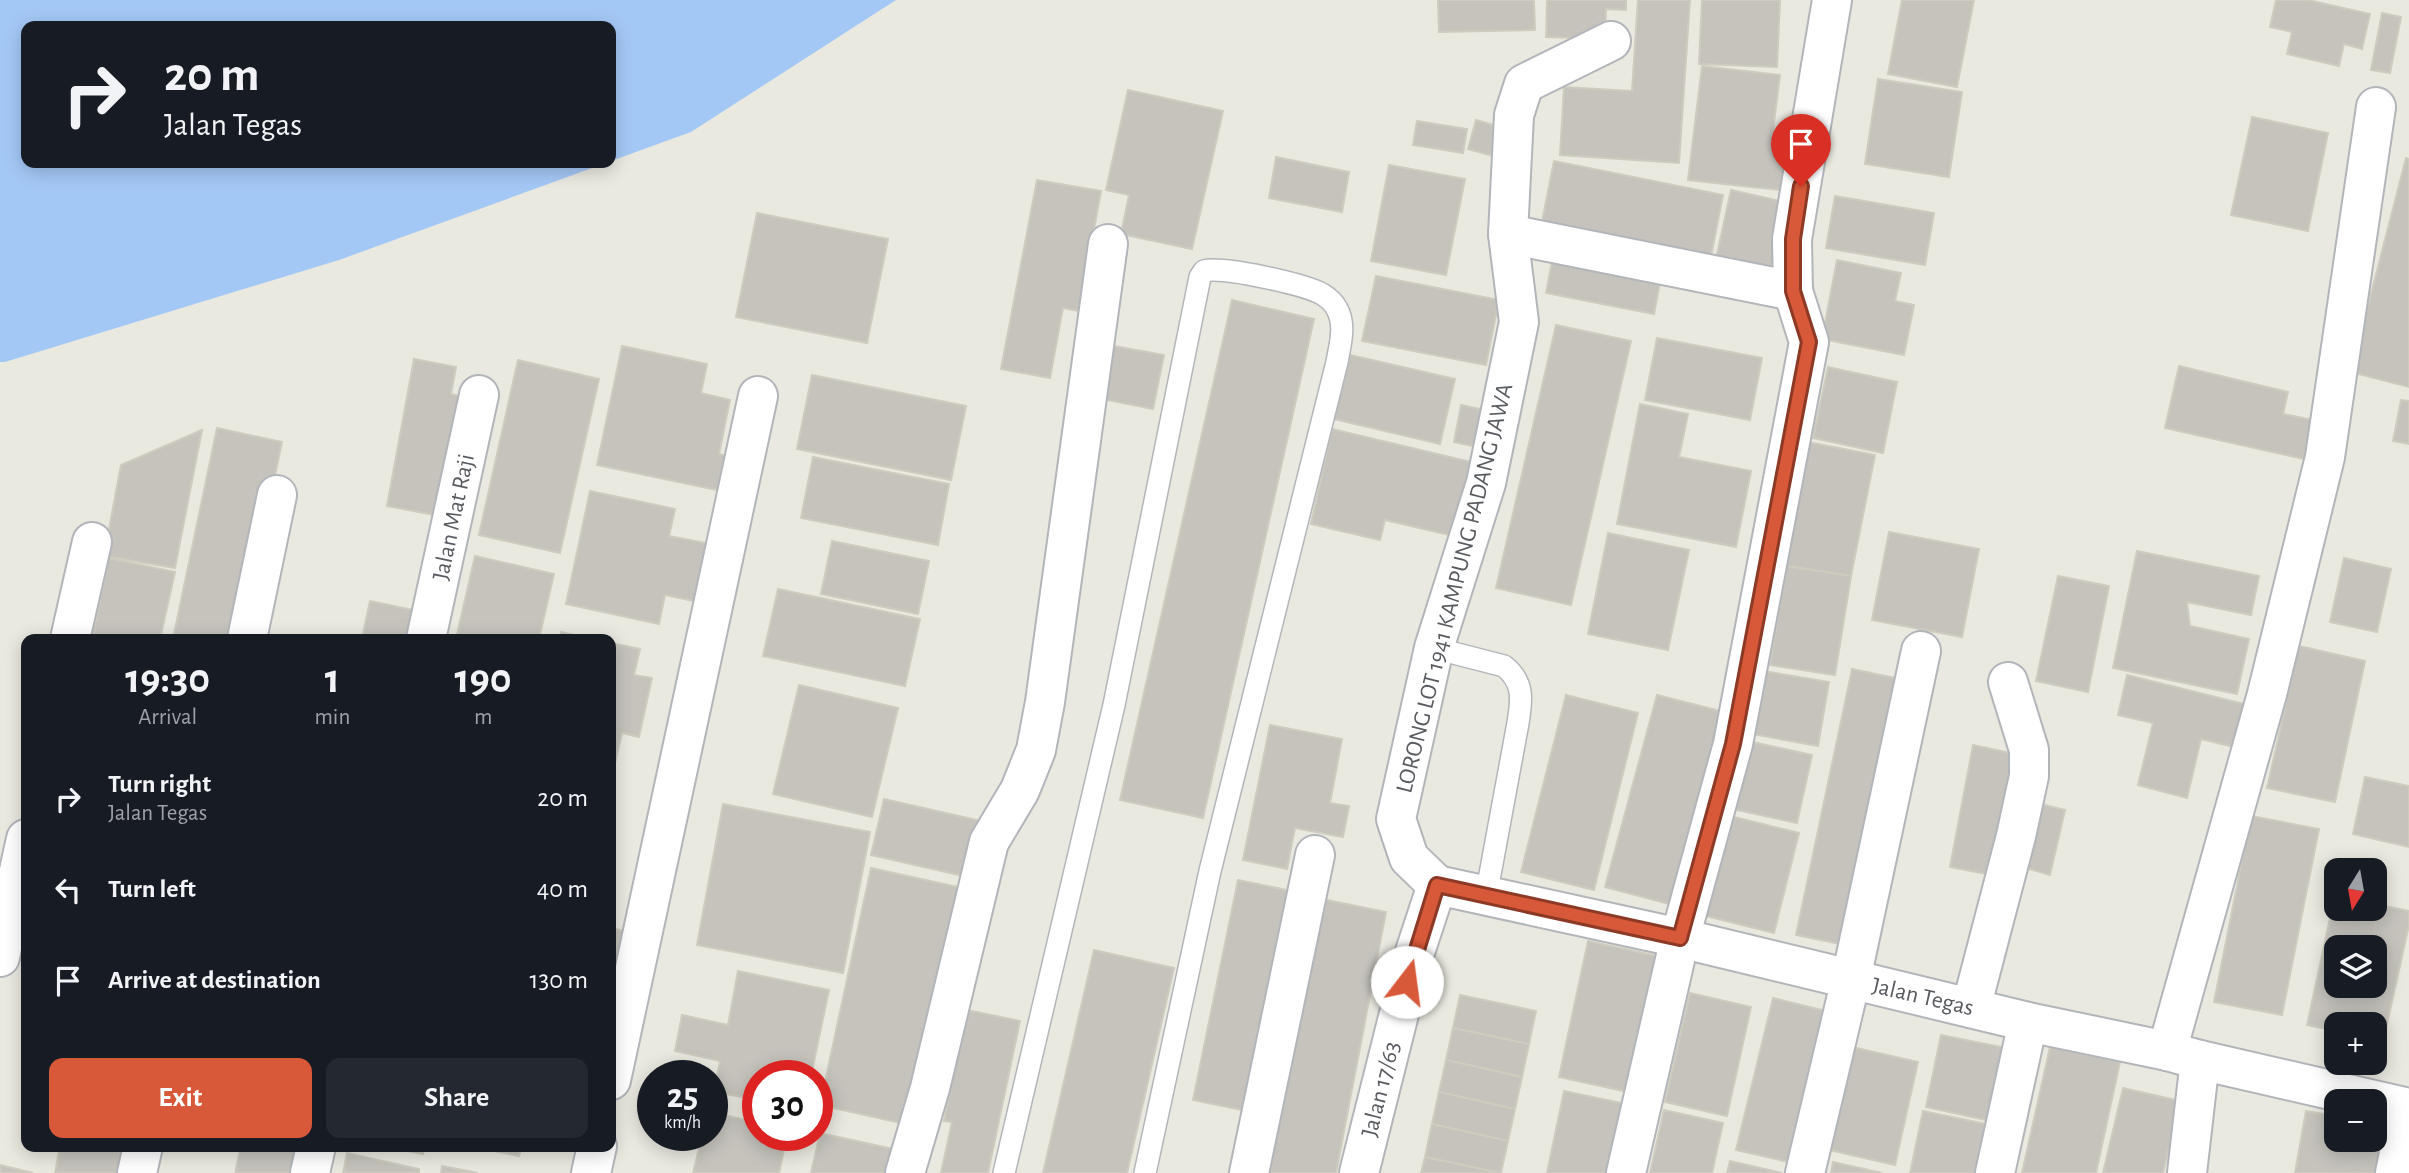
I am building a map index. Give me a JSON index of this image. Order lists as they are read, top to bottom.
{
  "streets": {
    "street": [
      "Jalan Mat Raji",
      "LORONG LOT 1941 KAMPUNG PADANG JAWA",
      "Jalan Tegas",
      "Jalan 17/63"
    ]
  },
  "crossings": [
    ["LORONG LOT 1941 KAMPUNG PADANG JAWA", "Jalan Tegas"],
    ["LORONG LOT 1941 KAMPUNG PADANG JAWA", "Jalan 17/63"],
    ["Jalan Tegas", "Jalan 17/63"]
  ],
  "north": "bottom",
  "page": {
    "turn": ["20 m", "Jalan Tegas"],
    "eta": [
      "19:30",
      "Arrival",
      "1",
      "min",
      "190",
      "m"
    ],
    "list": [
      {
        "name": "Turn right",
        "note": "Jalan Tegas",
        "value": "20 m"
      },
      {
        "name": "Turn left",
        "value": "40 m"
      },
      {
        "name": "Arrive at destination",
        "value": "130 m"
      }
    ],
    "map_buttons": ["+", "−"],
    "buttons": ["Exit", "Share"],
    "speed": "25 km/h",
    "limit": "30"
  }
}
